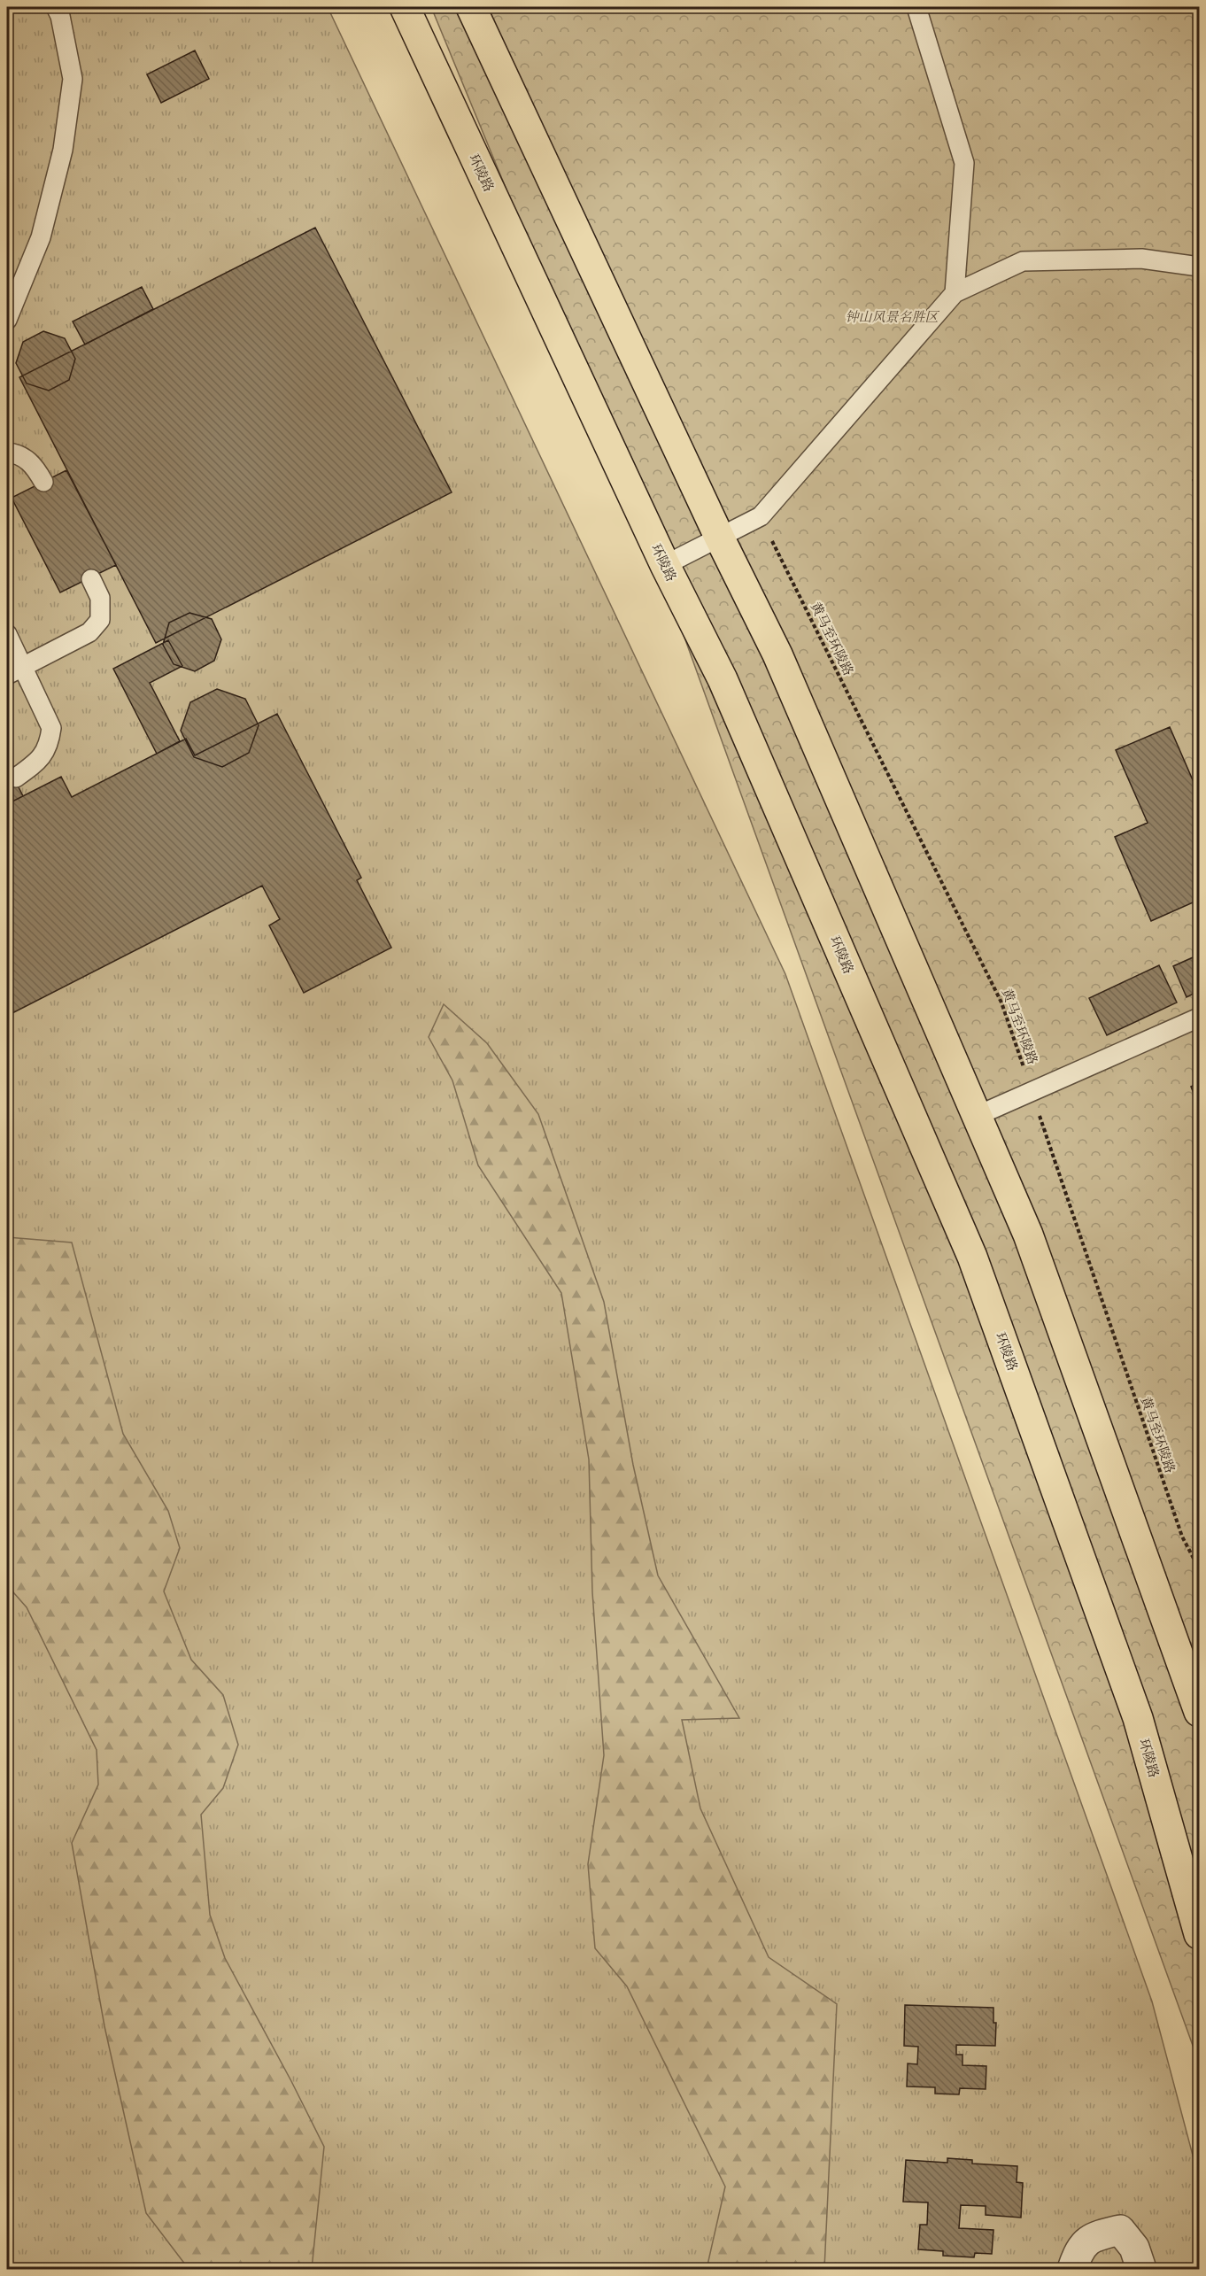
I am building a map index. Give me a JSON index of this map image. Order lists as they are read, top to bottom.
{
  "streets": {
    "main road": ["环陵路"],
    "path": ["黄马至环陵路"]
  },
  "parks": ["钟山风景名胜区"]
}
